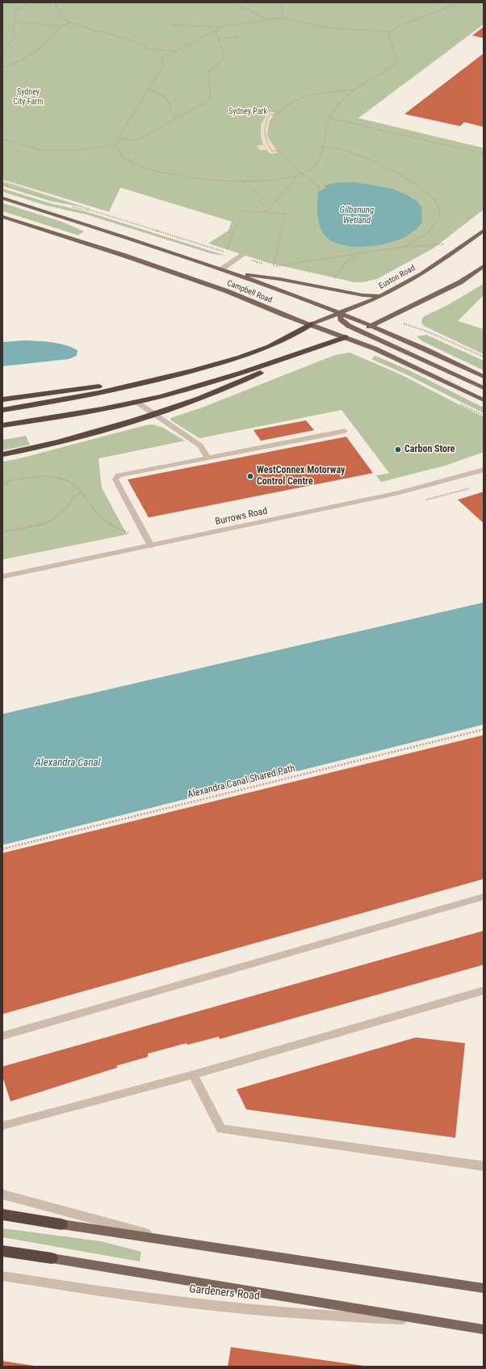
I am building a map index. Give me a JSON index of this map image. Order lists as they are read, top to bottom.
{
  "streets": {
    "main road": ["Euston Road", "Campbell Road", "Gardeners Road"],
    "street": ["Burrows Road"],
    "path": ["Alexandra Canal Shared Path"]
  },
  "crossings": [
    ["Euston Road", "Campbell Road"]
  ],
  "water": ["Gilbanung Wetland", "Alexandra Canal"],
  "parks": ["Sydney City Farm", "Sydney Park"],
  "places": ["Carbon Store", "WestConnex Motorway Control Centre"]
}
